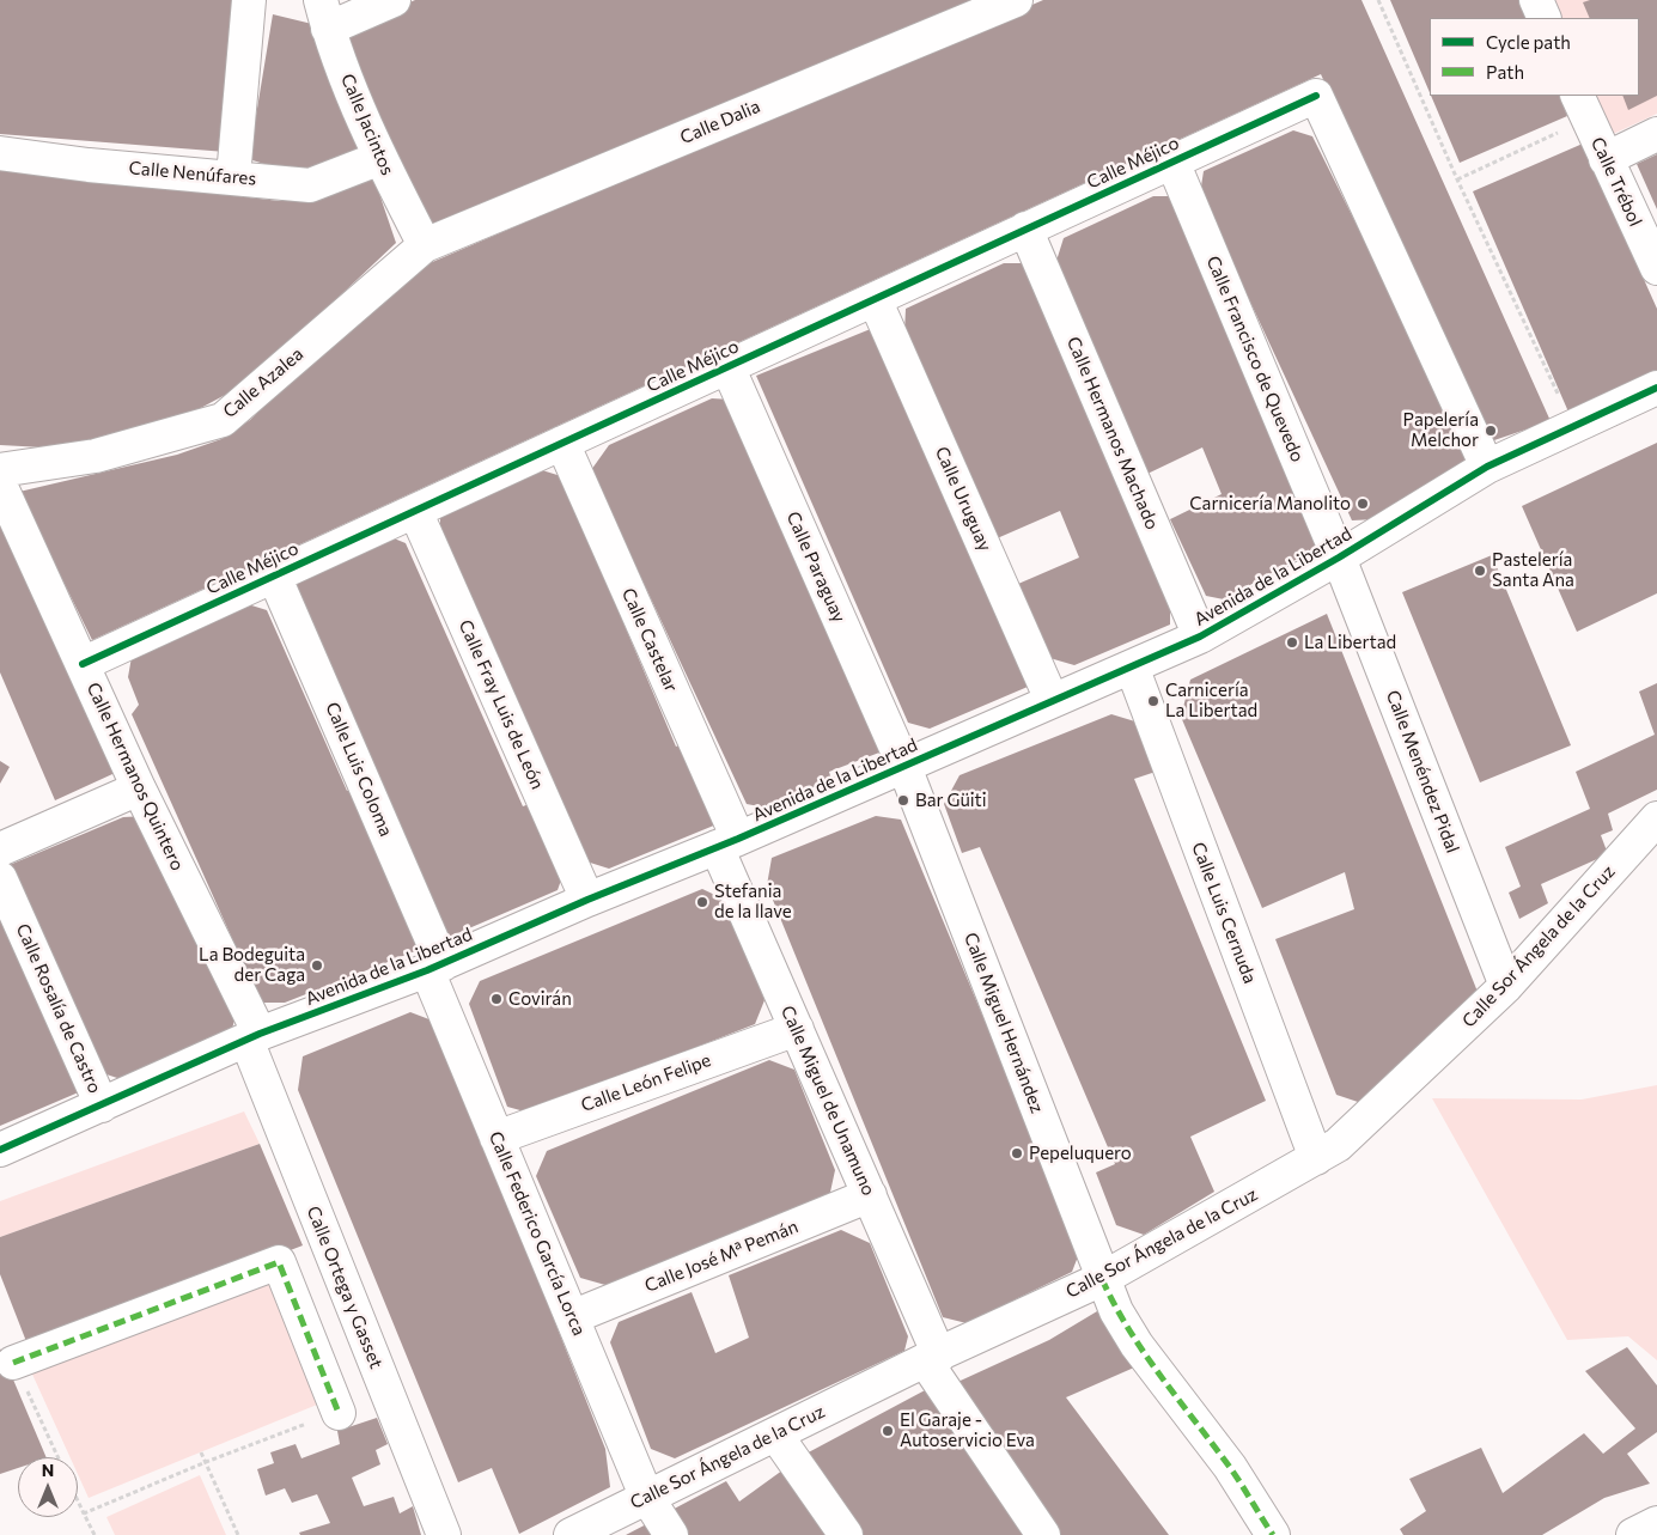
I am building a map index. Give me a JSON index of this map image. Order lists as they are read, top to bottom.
{
  "streets": {
    "street": [
      "Calle Dalia",
      "Calle Jacintos",
      "Calle Méjico",
      "Calle Nenúfares",
      "Calle Trébol",
      "Calle Francisco de Quevedo",
      "Calle Azalea",
      "Calle Hermanos Machado",
      "Calle Uruguay",
      "Calle Paraguay",
      "Avenida de la Libertad",
      "Calle Castelar",
      "Calle Fray Luis de León",
      "Calle Luis Coloma",
      "Calle Menéndez Pidal",
      "Calle Hermanos Quintero",
      "Calle Luis Cernuda",
      "Calle Sor Ángela de la Cruz",
      "Calle Rosalía de Castro",
      "Calle Miguel Hernández",
      "Calle León Felipe",
      "Calle Miguel de Unamuno",
      "Calle Federico García Lorca",
      "Calle José Mª Pemán",
      "Calle Ortega y Gasset"
    ]
  },
  "crossings": [
    ["Calle Dalia", "Calle Jacintos"],
    ["Calle Dalia", "Calle Azalea"],
    ["Calle Jacintos", "Calle Nenúfares"],
    ["Calle Jacintos", "Calle Azalea"],
    ["Calle Méjico", "Calle Francisco de Quevedo"],
    ["Calle Méjico", "Calle Hermanos Machado"],
    ["Calle Méjico", "Calle Uruguay"],
    ["Calle Méjico", "Calle Paraguay"],
    ["Calle Méjico", "Avenida de la Libertad"],
    ["Calle Méjico", "Calle Castelar"],
    ["Calle Méjico", "Calle Fray Luis de León"],
    ["Calle Méjico", "Calle Luis Coloma"],
    ["Calle Méjico", "Calle Hermanos Quintero"],
    ["Calle Francisco de Quevedo", "Avenida de la Libertad"],
    ["Calle Francisco de Quevedo", "Calle Menéndez Pidal"],
    ["Calle Hermanos Machado", "Avenida de la Libertad"],
    ["Calle Uruguay", "Avenida de la Libertad"],
    ["Calle Paraguay", "Avenida de la Libertad"],
    ["Calle Paraguay", "Calle Miguel Hernández"],
    ["Avenida de la Libertad", "Calle Castelar"],
    ["Avenida de la Libertad", "Calle Fray Luis de León"],
    ["Avenida de la Libertad", "Calle Luis Coloma"],
    ["Avenida de la Libertad", "Calle Menéndez Pidal"],
    ["Avenida de la Libertad", "Calle Hermanos Quintero"],
    ["Avenida de la Libertad", "Calle Luis Cernuda"],
    ["Avenida de la Libertad", "Calle Rosalía de Castro"],
    ["Avenida de la Libertad", "Calle Miguel Hernández"],
    ["Avenida de la Libertad", "Calle Miguel de Unamuno"],
    ["Avenida de la Libertad", "Calle Federico García Lorca"],
    ["Avenida de la Libertad", "Calle Ortega y Gasset"],
    ["Calle Castelar", "Calle Miguel de Unamuno"],
    ["Calle Luis Coloma", "Calle Federico García Lorca"],
    ["Calle Menéndez Pidal", "Calle Sor Ángela de la Cruz"],
    ["Calle Hermanos Quintero", "Calle Ortega y Gasset"],
    ["Calle Luis Cernuda", "Calle Sor Ángela de la Cruz"],
    ["Calle Sor Ángela de la Cruz", "Calle Miguel Hernández"],
    ["Calle Sor Ángela de la Cruz", "Calle Miguel de Unamuno"],
    ["Calle Sor Ángela de la Cruz", "Calle Federico García Lorca"],
    ["Calle León Felipe", "Calle Miguel de Unamuno"],
    ["Calle León Felipe", "Calle Federico García Lorca"],
    ["Calle Miguel de Unamuno", "Calle José Mª Pemán"],
    ["Calle Federico García Lorca", "Calle José Mª Pemán"]
  ],
  "places": [
    "Papelería Melchor",
    "Carnicería Manolito",
    "Pastelería Santa Ana",
    "La Libertad",
    "Carnicería La Libertad",
    "Bar Güiti",
    "Stefania de la llave",
    "La Bodeguita der Caga",
    "Covirán",
    "Pepeluquero",
    "El Garaje - Autoservicio Eva"
  ],
  "legend": ["Cycle path", "Path"],
  "north": "top"
}
